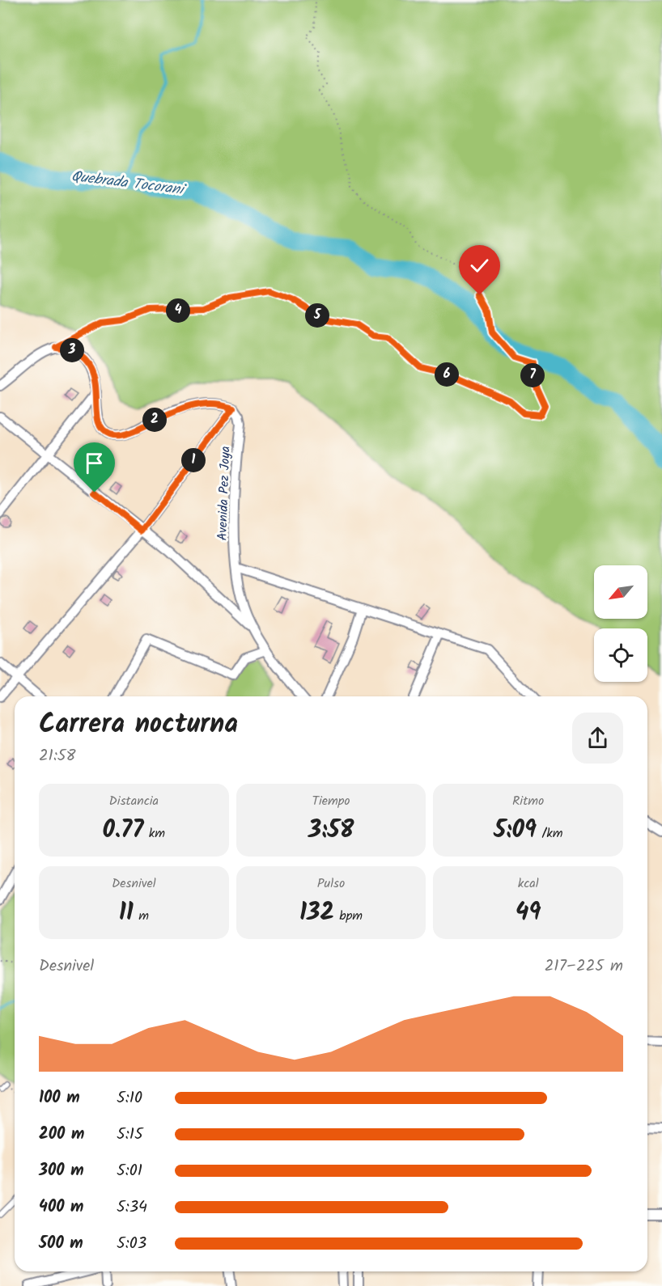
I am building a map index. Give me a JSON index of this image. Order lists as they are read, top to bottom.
{
  "streets": {
    "street": ["Avenida Pez Joya"]
  },
  "water": ["Quebrada Tocorani"],
  "north": "bottom left",
  "page": {
    "pins": [
      "4",
      "5",
      "3",
      "6",
      "7",
      "2",
      "1"
    ],
    "heading": ["Carrera nocturna", "21:58"],
    "stats": [
      ["Distancia", "0.77 km"],
      ["Tiempo", "3:58"],
      ["Ritmo", "5:09 /km"],
      ["Desnivel", "11 m"],
      ["Pulso", "132 bpm"],
      ["kcal", "49"]
    ],
    "chart": ["Desnivel", "217–225 m"],
    "list": [
      {
        "name": "100 m",
        "note": "5:10"
      },
      {
        "name": "200 m",
        "note": "5:15"
      },
      {
        "name": "300 m",
        "note": "5:01"
      },
      {
        "name": "400 m",
        "note": "5:34"
      },
      {
        "name": "500 m",
        "note": "5:03"
      }
    ]
  }
}
